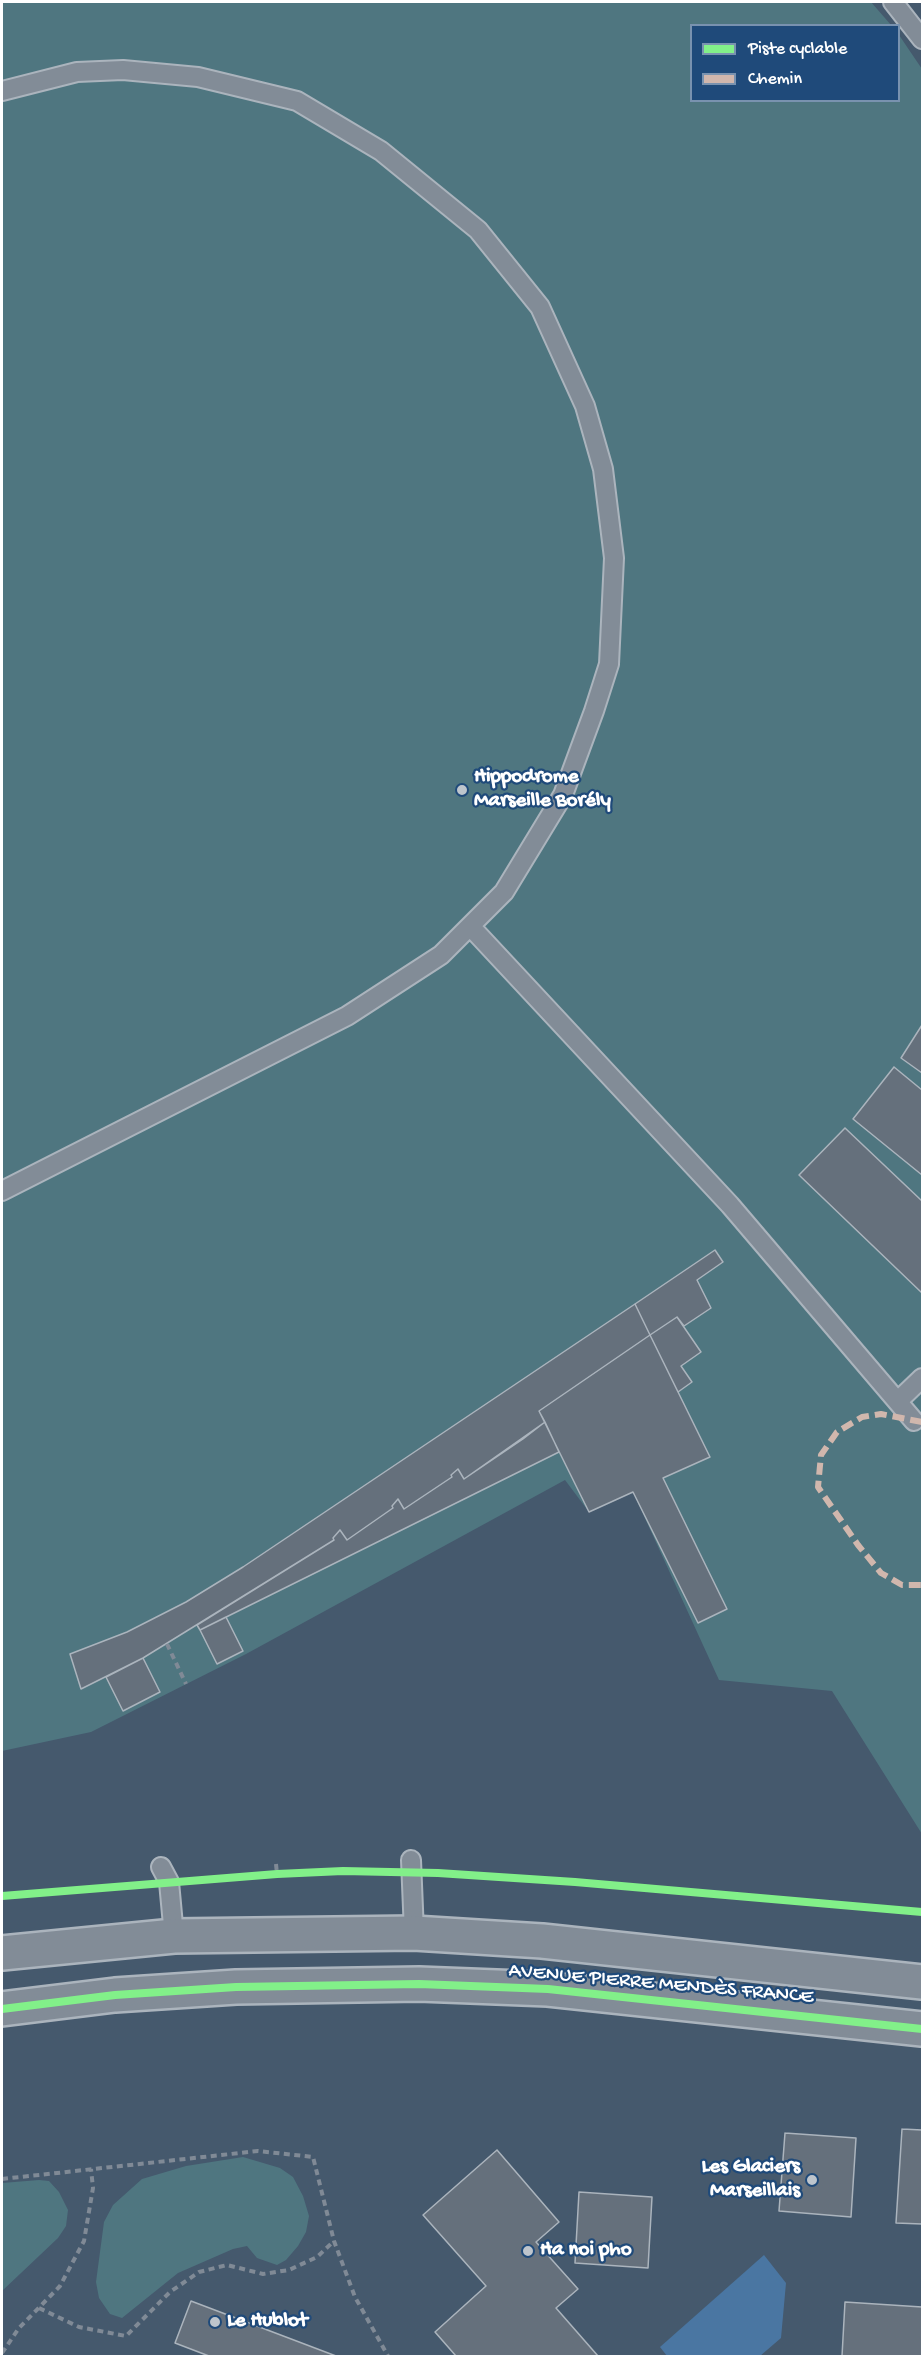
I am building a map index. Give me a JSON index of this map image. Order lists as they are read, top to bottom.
{
  "streets": {
    "street": ["AVENUE PIERRE MENDÈS FRANCE"]
  },
  "places": [
    "Hippodrome Marseille Borély",
    "Les Glaciers Marseillais",
    "Ha noi pho",
    "Le Hublot"
  ],
  "legend": ["Piste cyclable", "Chemin"]
}
